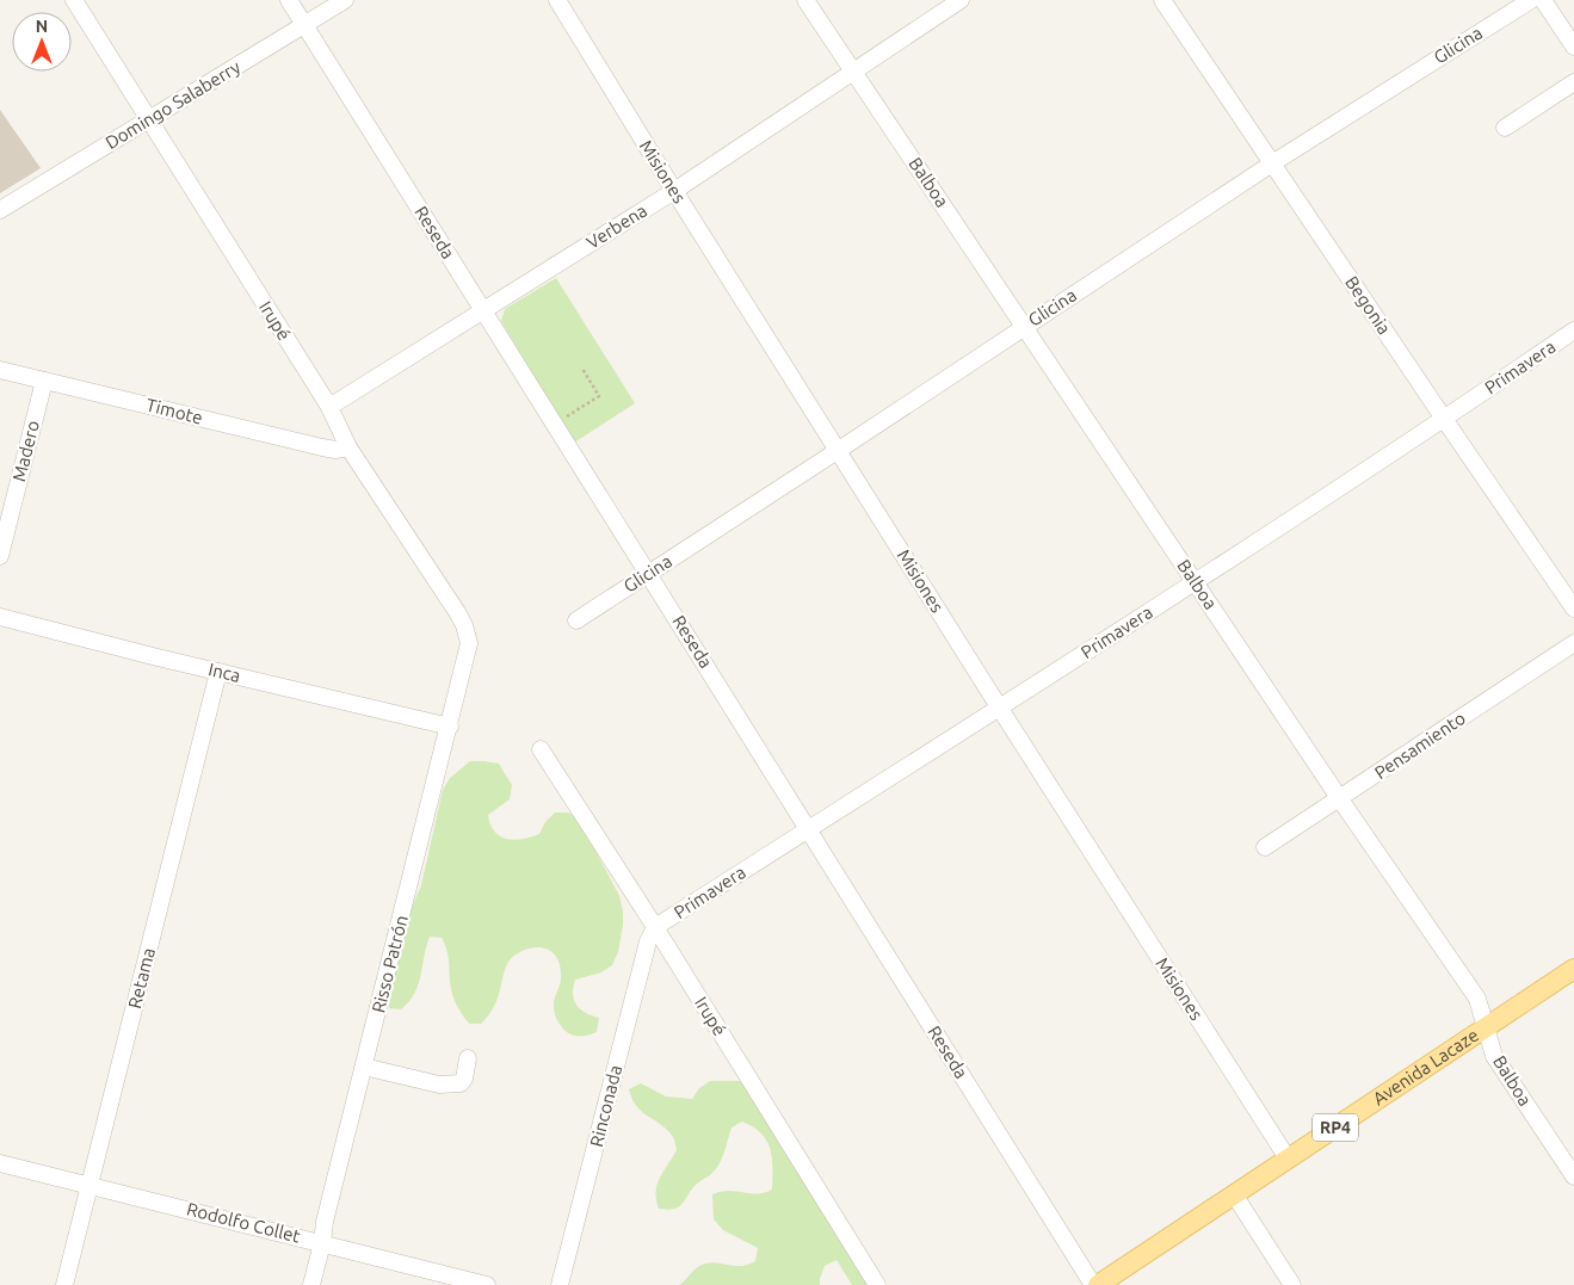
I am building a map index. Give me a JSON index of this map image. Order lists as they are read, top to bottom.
{
  "streets": {
    "main road": ["Avenida Lacaze", "RP4"],
    "street": [
      "Glicina",
      "Domingo Salaberry",
      "Misiones",
      "Balboa",
      "Verbena",
      "Reseda",
      "Begonia",
      "Irupé",
      "Primavera",
      "Timote",
      "Madero",
      "Inca",
      "Pensamiento",
      "Risso Patrón",
      "Retama",
      "Rinconada",
      "Rodolfo Collet"
    ]
  },
  "crossings": [
    ["Glicina", "Misiones"],
    ["Glicina", "Balboa"],
    ["Glicina", "Reseda"],
    ["Glicina", "Begonia"],
    ["Domingo Salaberry", "Reseda"],
    ["Domingo Salaberry", "Irupé"],
    ["Misiones", "Verbena"],
    ["Misiones", "Primavera"],
    ["Misiones", "Avenida Lacaze"],
    ["Balboa", "Verbena"],
    ["Balboa", "Primavera"],
    ["Balboa", "Pensamiento"],
    ["Balboa", "Avenida Lacaze"],
    ["Verbena", "Reseda"],
    ["Verbena", "Irupé"],
    ["Reseda", "Primavera"],
    ["Begonia", "Primavera"],
    ["Irupé", "Primavera"],
    ["Irupé", "Timote"],
    ["Irupé", "Risso Patrón"],
    ["Irupé", "Rinconada"],
    ["Primavera", "Rinconada"],
    ["Timote", "Madero"],
    ["Inca", "Risso Patrón"],
    ["Inca", "Retama"],
    ["Risso Patrón", "Rodolfo Collet"],
    ["Retama", "Rodolfo Collet"]
  ],
  "north": "top"
}
